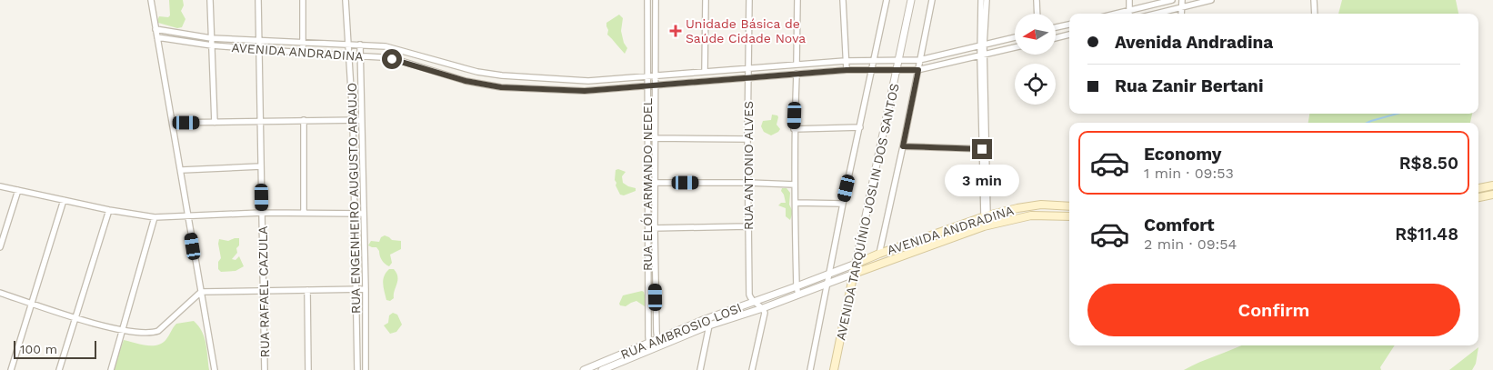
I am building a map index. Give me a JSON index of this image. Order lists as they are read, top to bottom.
{
  "streets": {
    "main road": ["AVENIDA ANDRADINA", "AVENIDA TARQUÍNIO JOSLIN DOS SANTOS"],
    "street": [
      "RUA ANTONIO ALVES",
      "RUA ELÓI ARMANDO NEDEL",
      "RUA ENGENHEIRO AUGUSTO ARAUJO",
      "RUA RAFAEL CAZULA",
      "RUA AMBROSIO LOSI"
    ]
  },
  "crossings": [
    ["AVENIDA ANDRADINA", "RUA ANTONIO ALVES"],
    ["AVENIDA ANDRADINA", "RUA ELÓI ARMANDO NEDEL"],
    ["AVENIDA ANDRADINA", "RUA ENGENHEIRO AUGUSTO ARAUJO"],
    ["AVENIDA ANDRADINA", "AVENIDA TARQUÍNIO JOSLIN DOS SANTOS"],
    ["AVENIDA ANDRADINA", "RUA RAFAEL CAZULA"],
    ["AVENIDA ANDRADINA", "RUA AMBROSIO LOSI"],
    ["RUA ANTONIO ALVES", "RUA AMBROSIO LOSI"],
    ["RUA ELÓI ARMANDO NEDEL", "RUA AMBROSIO LOSI"],
    ["AVENIDA TARQUÍNIO JOSLIN DOS SANTOS", "RUA AMBROSIO LOSI"]
  ],
  "places": {
    "health": ["Unidade Básica de Saúde Cidade Nova"]
  },
  "scale_bar": "100 m",
  "north": "left",
  "page": {
    "banner": ["Avenida Andradina", "Rua Zanir Bertani"],
    "list": [
      {
        "name": "Economy",
        "note": "1 min · 09:53",
        "value": "R$8.50"
      },
      {
        "name": "Comfort",
        "note": "2 min · 09:54",
        "value": "R$11.48"
      }
    ],
    "bubble": "3 min",
    "buttons": "Confirm",
    "scale": "100 m"
  }
}
